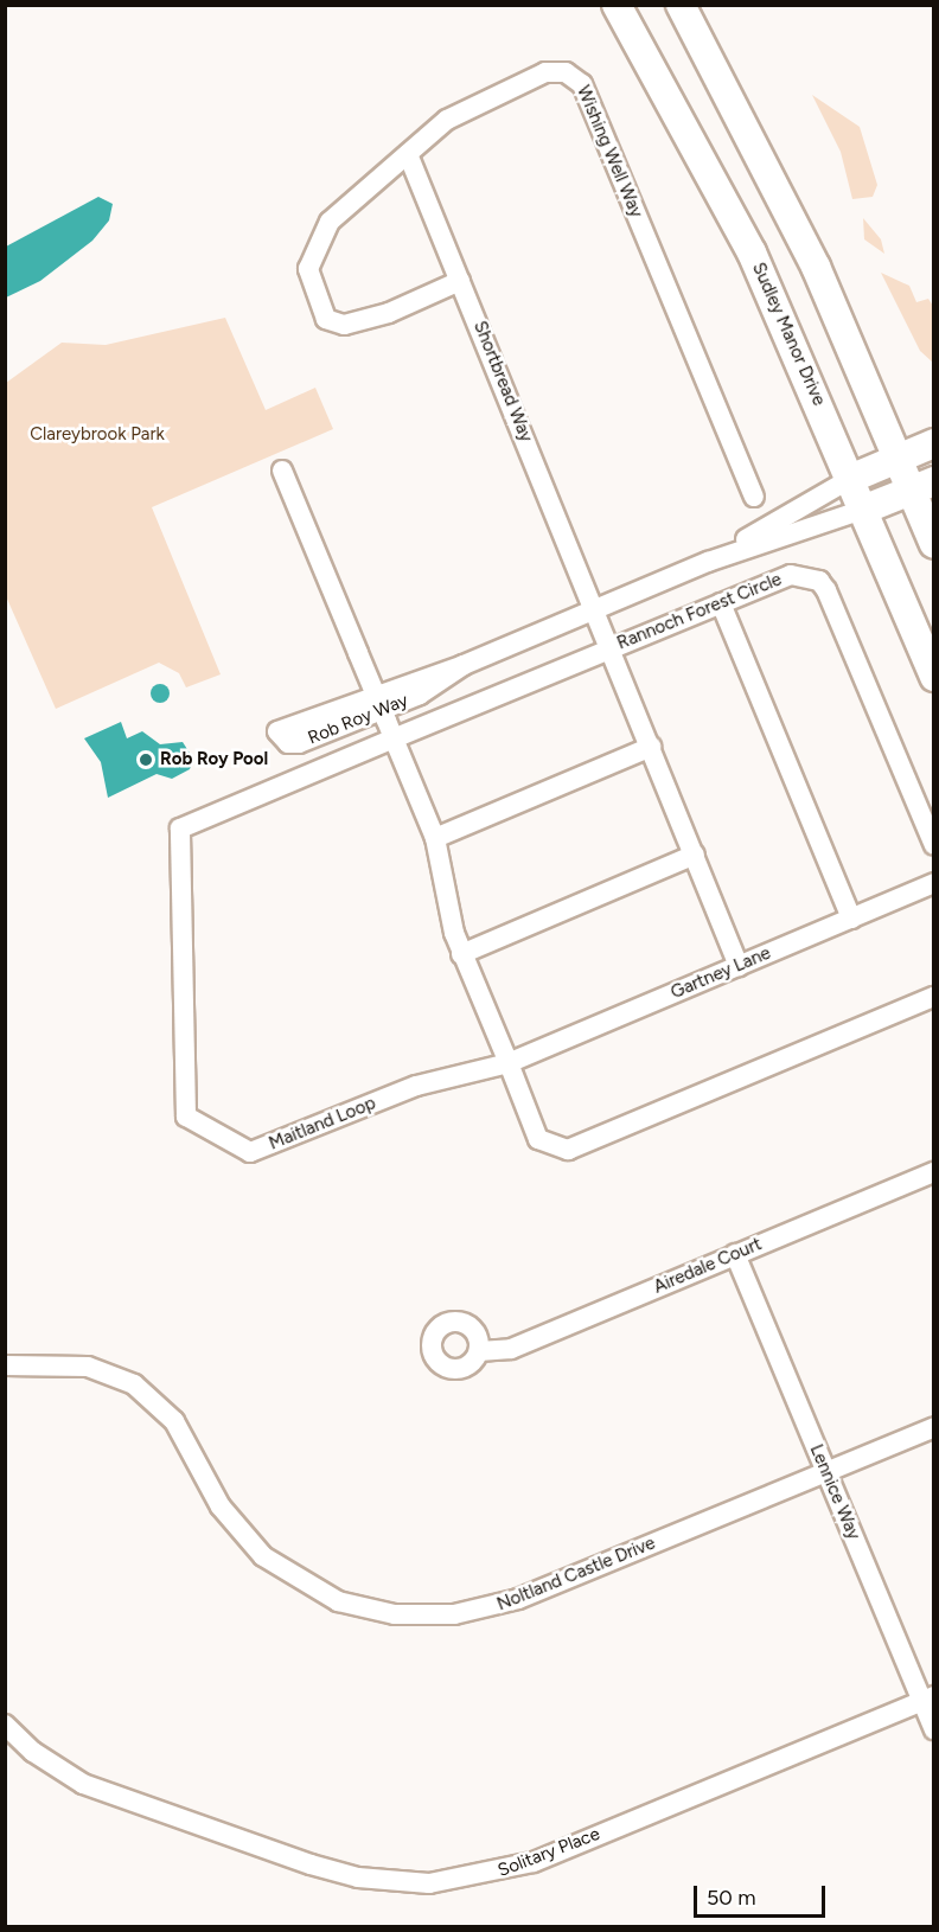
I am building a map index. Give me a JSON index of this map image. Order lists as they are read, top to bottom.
{
  "streets": {
    "main road": ["Sudley Manor Drive"],
    "street": [
      "Wishing Well Way",
      "Shortbread Way",
      "Rannoch Forest Circle",
      "Rob Roy Way",
      "Gartney Lane",
      "Maitland Loop",
      "Airedale Court",
      "Lennice Way",
      "Noltland Castle Drive",
      "Solitary Place"
    ]
  },
  "crossings": [
    ["Wishing Well Way", "Shortbread Way"],
    ["Sudley Manor Drive", "Rob Roy Way"],
    ["Shortbread Way", "Rannoch Forest Circle"],
    ["Shortbread Way", "Rob Roy Way"],
    ["Shortbread Way", "Gartney Lane"],
    ["Rannoch Forest Circle", "Maitland Loop"],
    ["Gartney Lane", "Maitland Loop"],
    ["Airedale Court", "Lennice Way"],
    ["Lennice Way", "Noltland Castle Drive"],
    ["Lennice Way", "Solitary Place"]
  ],
  "parks": ["Clareybrook Park"],
  "places": ["Rob Roy Pool"],
  "scale_bar": "50 m"
}
